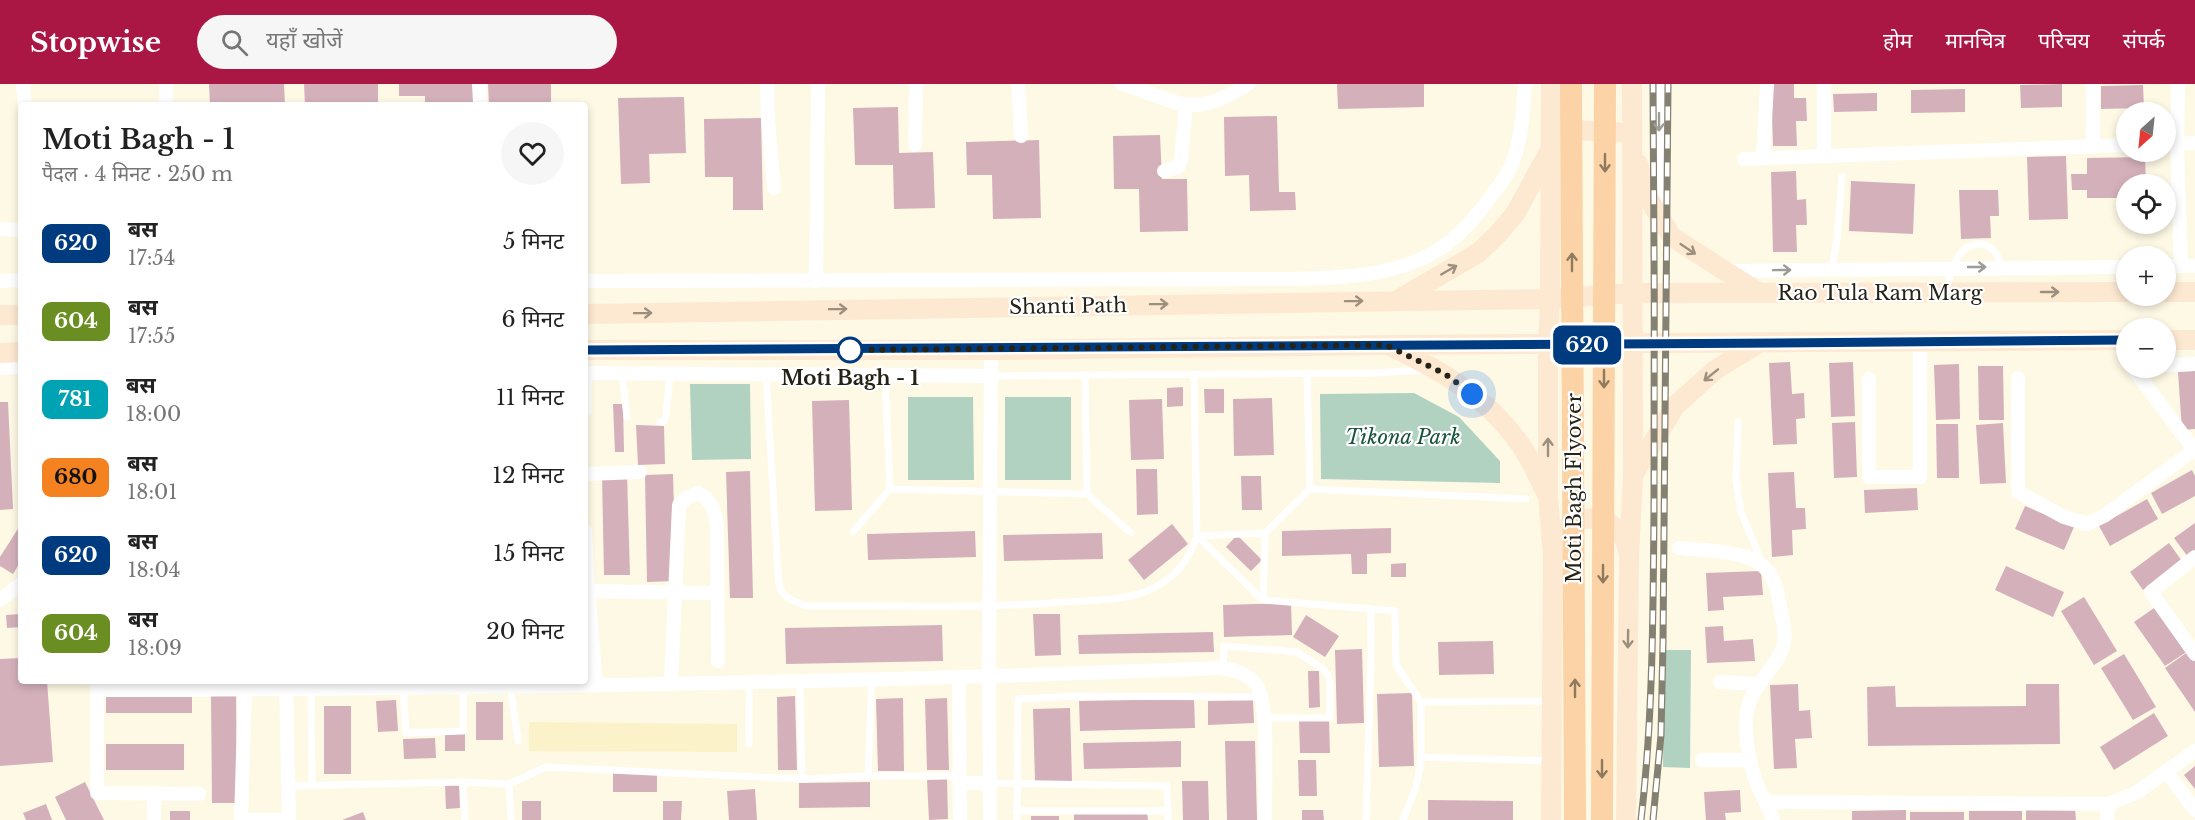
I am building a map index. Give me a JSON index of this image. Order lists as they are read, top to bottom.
{
  "streets": {
    "main road": ["Rao Tula Ram Marg", "Shanti Path", "Moti Bagh Flyover"]
  },
  "crossings": [
    ["Rao Tula Ram Marg", "Shanti Path"]
  ],
  "parks": ["Tikona Park"],
  "places": ["Moti Bagh - 1"],
  "lines": ["bus line 620"],
  "north": "bottom left",
  "page": {
    "header": "Stopwise",
    "search": "यहाँ खोजें",
    "nav": [
      "होम",
      "मानचित्र",
      "परिचय",
      "संपर्क"
    ],
    "on_map": "620",
    "map_buttons": ["+", "−"],
    "heading": ["Moti Bagh - 1", "पैदल · 4 मिनट · 250 m"],
    "list": [
      {
        "mark": "620",
        "name": "बस",
        "note": "17:54",
        "value": "5 मिनट"
      },
      {
        "mark": "604",
        "name": "बस",
        "note": "17:55",
        "value": "6 मिनट"
      },
      {
        "mark": "781",
        "name": "बस",
        "note": "18:00",
        "value": "11 मिनट"
      },
      {
        "mark": "680",
        "name": "बस",
        "note": "18:01",
        "value": "12 मिनट"
      },
      {
        "mark": "620",
        "name": "बस",
        "note": "18:04",
        "value": "15 मिनट"
      },
      {
        "mark": "604",
        "name": "बस",
        "note": "18:09",
        "value": "20 मिनट"
      }
    ]
  }
}
